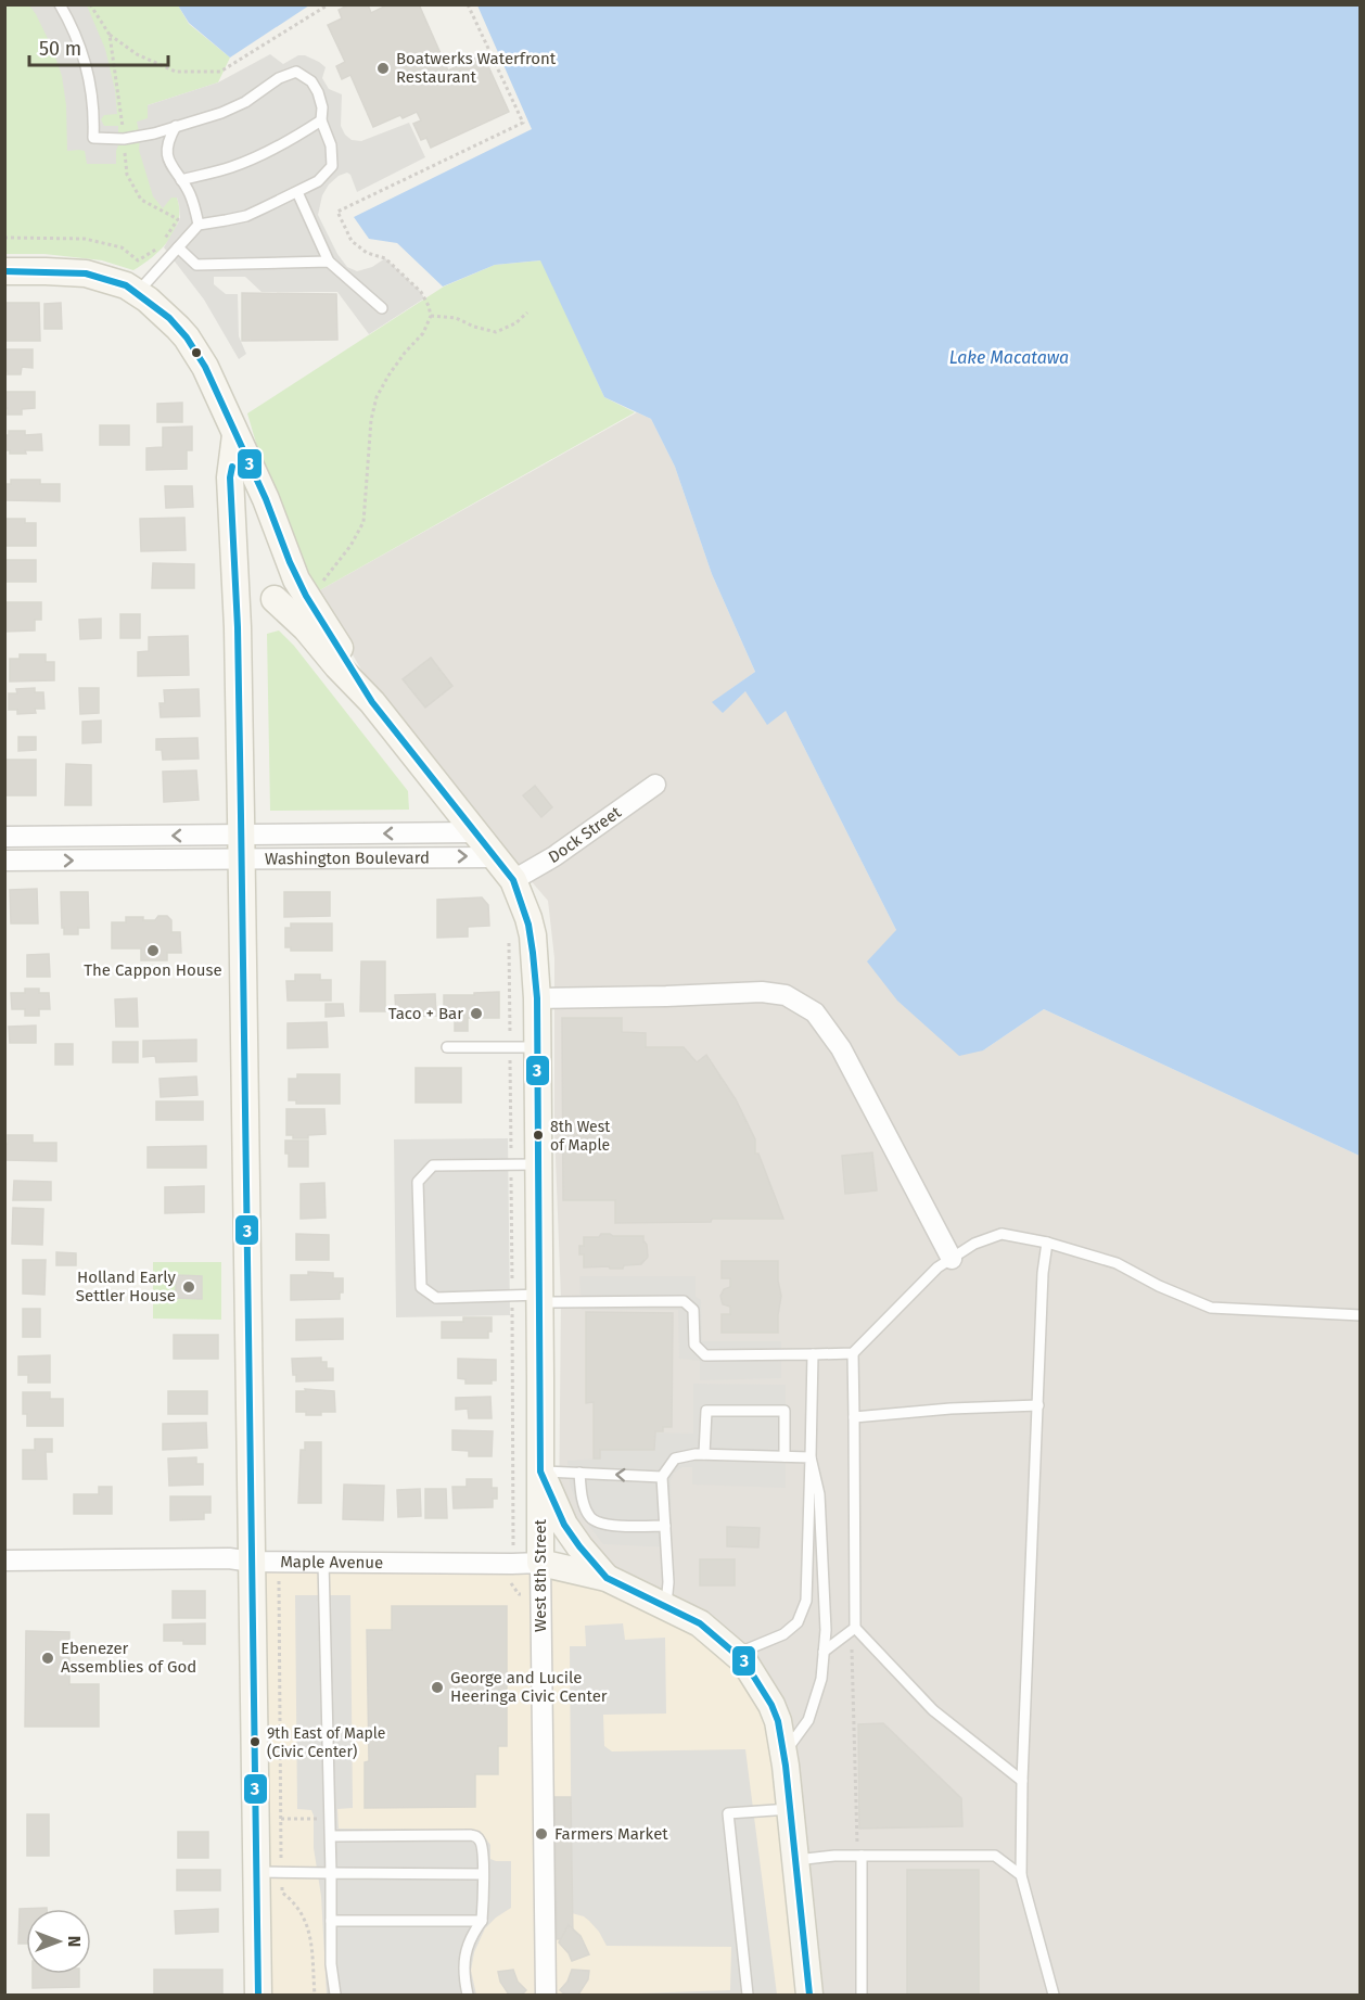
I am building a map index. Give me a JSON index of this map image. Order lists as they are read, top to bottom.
{
  "streets": {
    "street": [
      "Dock Street",
      "Washington Boulevard",
      "Maple Avenue",
      "West 8th Street"
    ]
  },
  "crossings": [
    ["Dock Street", "West 8th Street"],
    ["Washington Boulevard", "West 8th Street"],
    ["Maple Avenue", "West 8th Street"]
  ],
  "water": ["Lake Macatawa"],
  "places": [
    "Boatwerks Waterfront Restaurant",
    "The Cappon House",
    "Taco + Bar",
    "8th West of Maple",
    "Holland Early Settler House",
    "Ebenezer Assemblies of God",
    "George and Lucile Heeringa Civic Center",
    "9th East of Maple (Civic Center)",
    "Farmers Market"
  ],
  "lines": ["transit line 3"],
  "scale_bar": "50 m",
  "north": "right"
}
